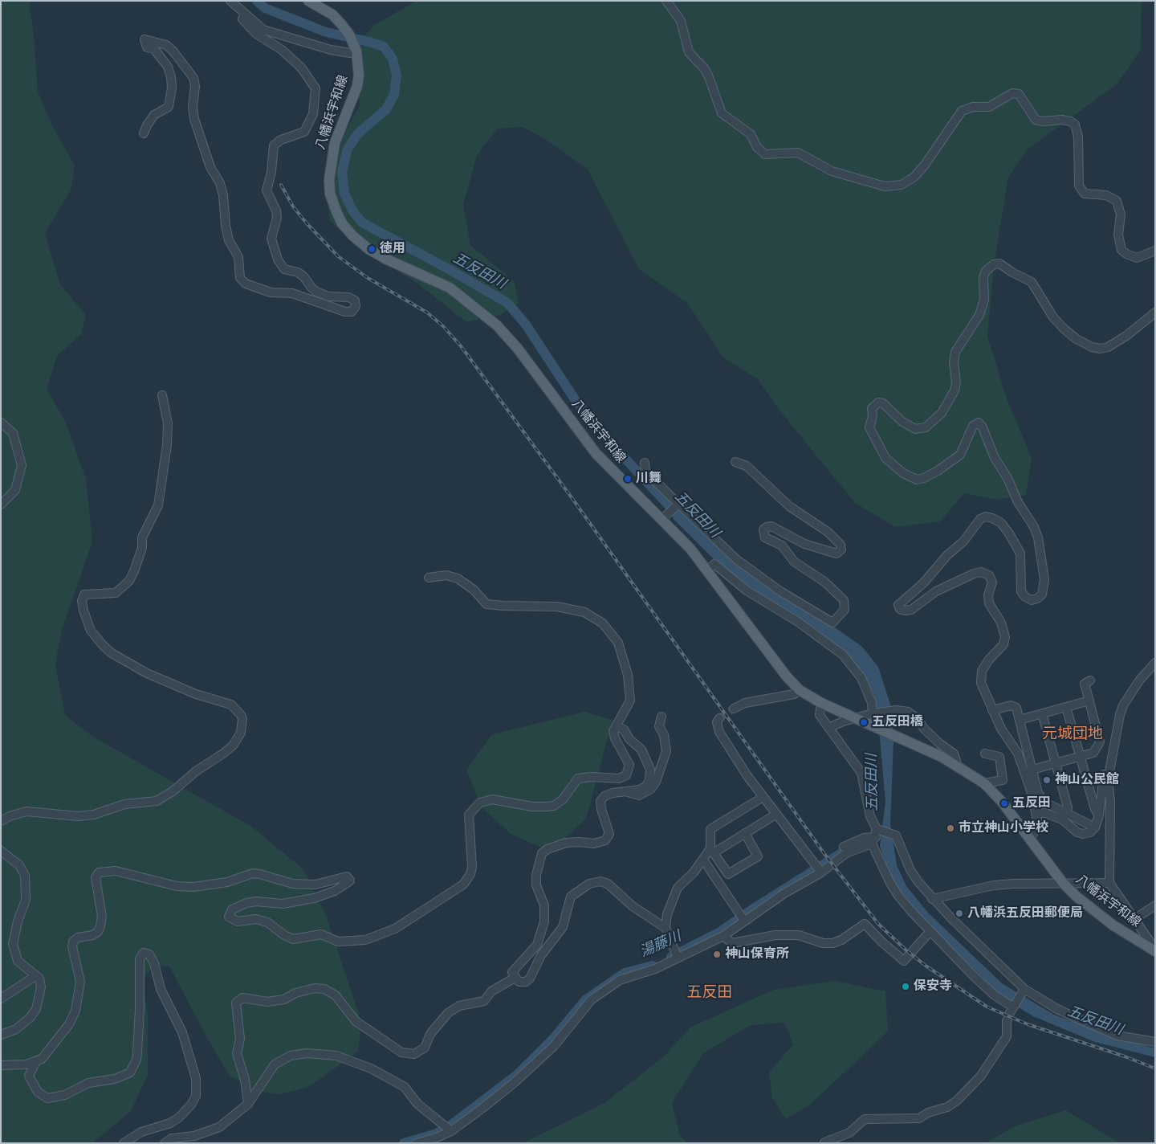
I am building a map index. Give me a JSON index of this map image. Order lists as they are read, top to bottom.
{
  "streets": {
    "main road": ["八幡浜宇和線"]
  },
  "districts": ["元城団地", "五反田"],
  "water": ["五反田川", "湯藤川"],
  "places": [
    "徳用",
    "川舞",
    "五反田橋",
    "神山公民館",
    "五反田",
    "市立神山小学校",
    "八幡浜五反田郵便局",
    "神山保育所",
    "保安寺"
  ]
}
